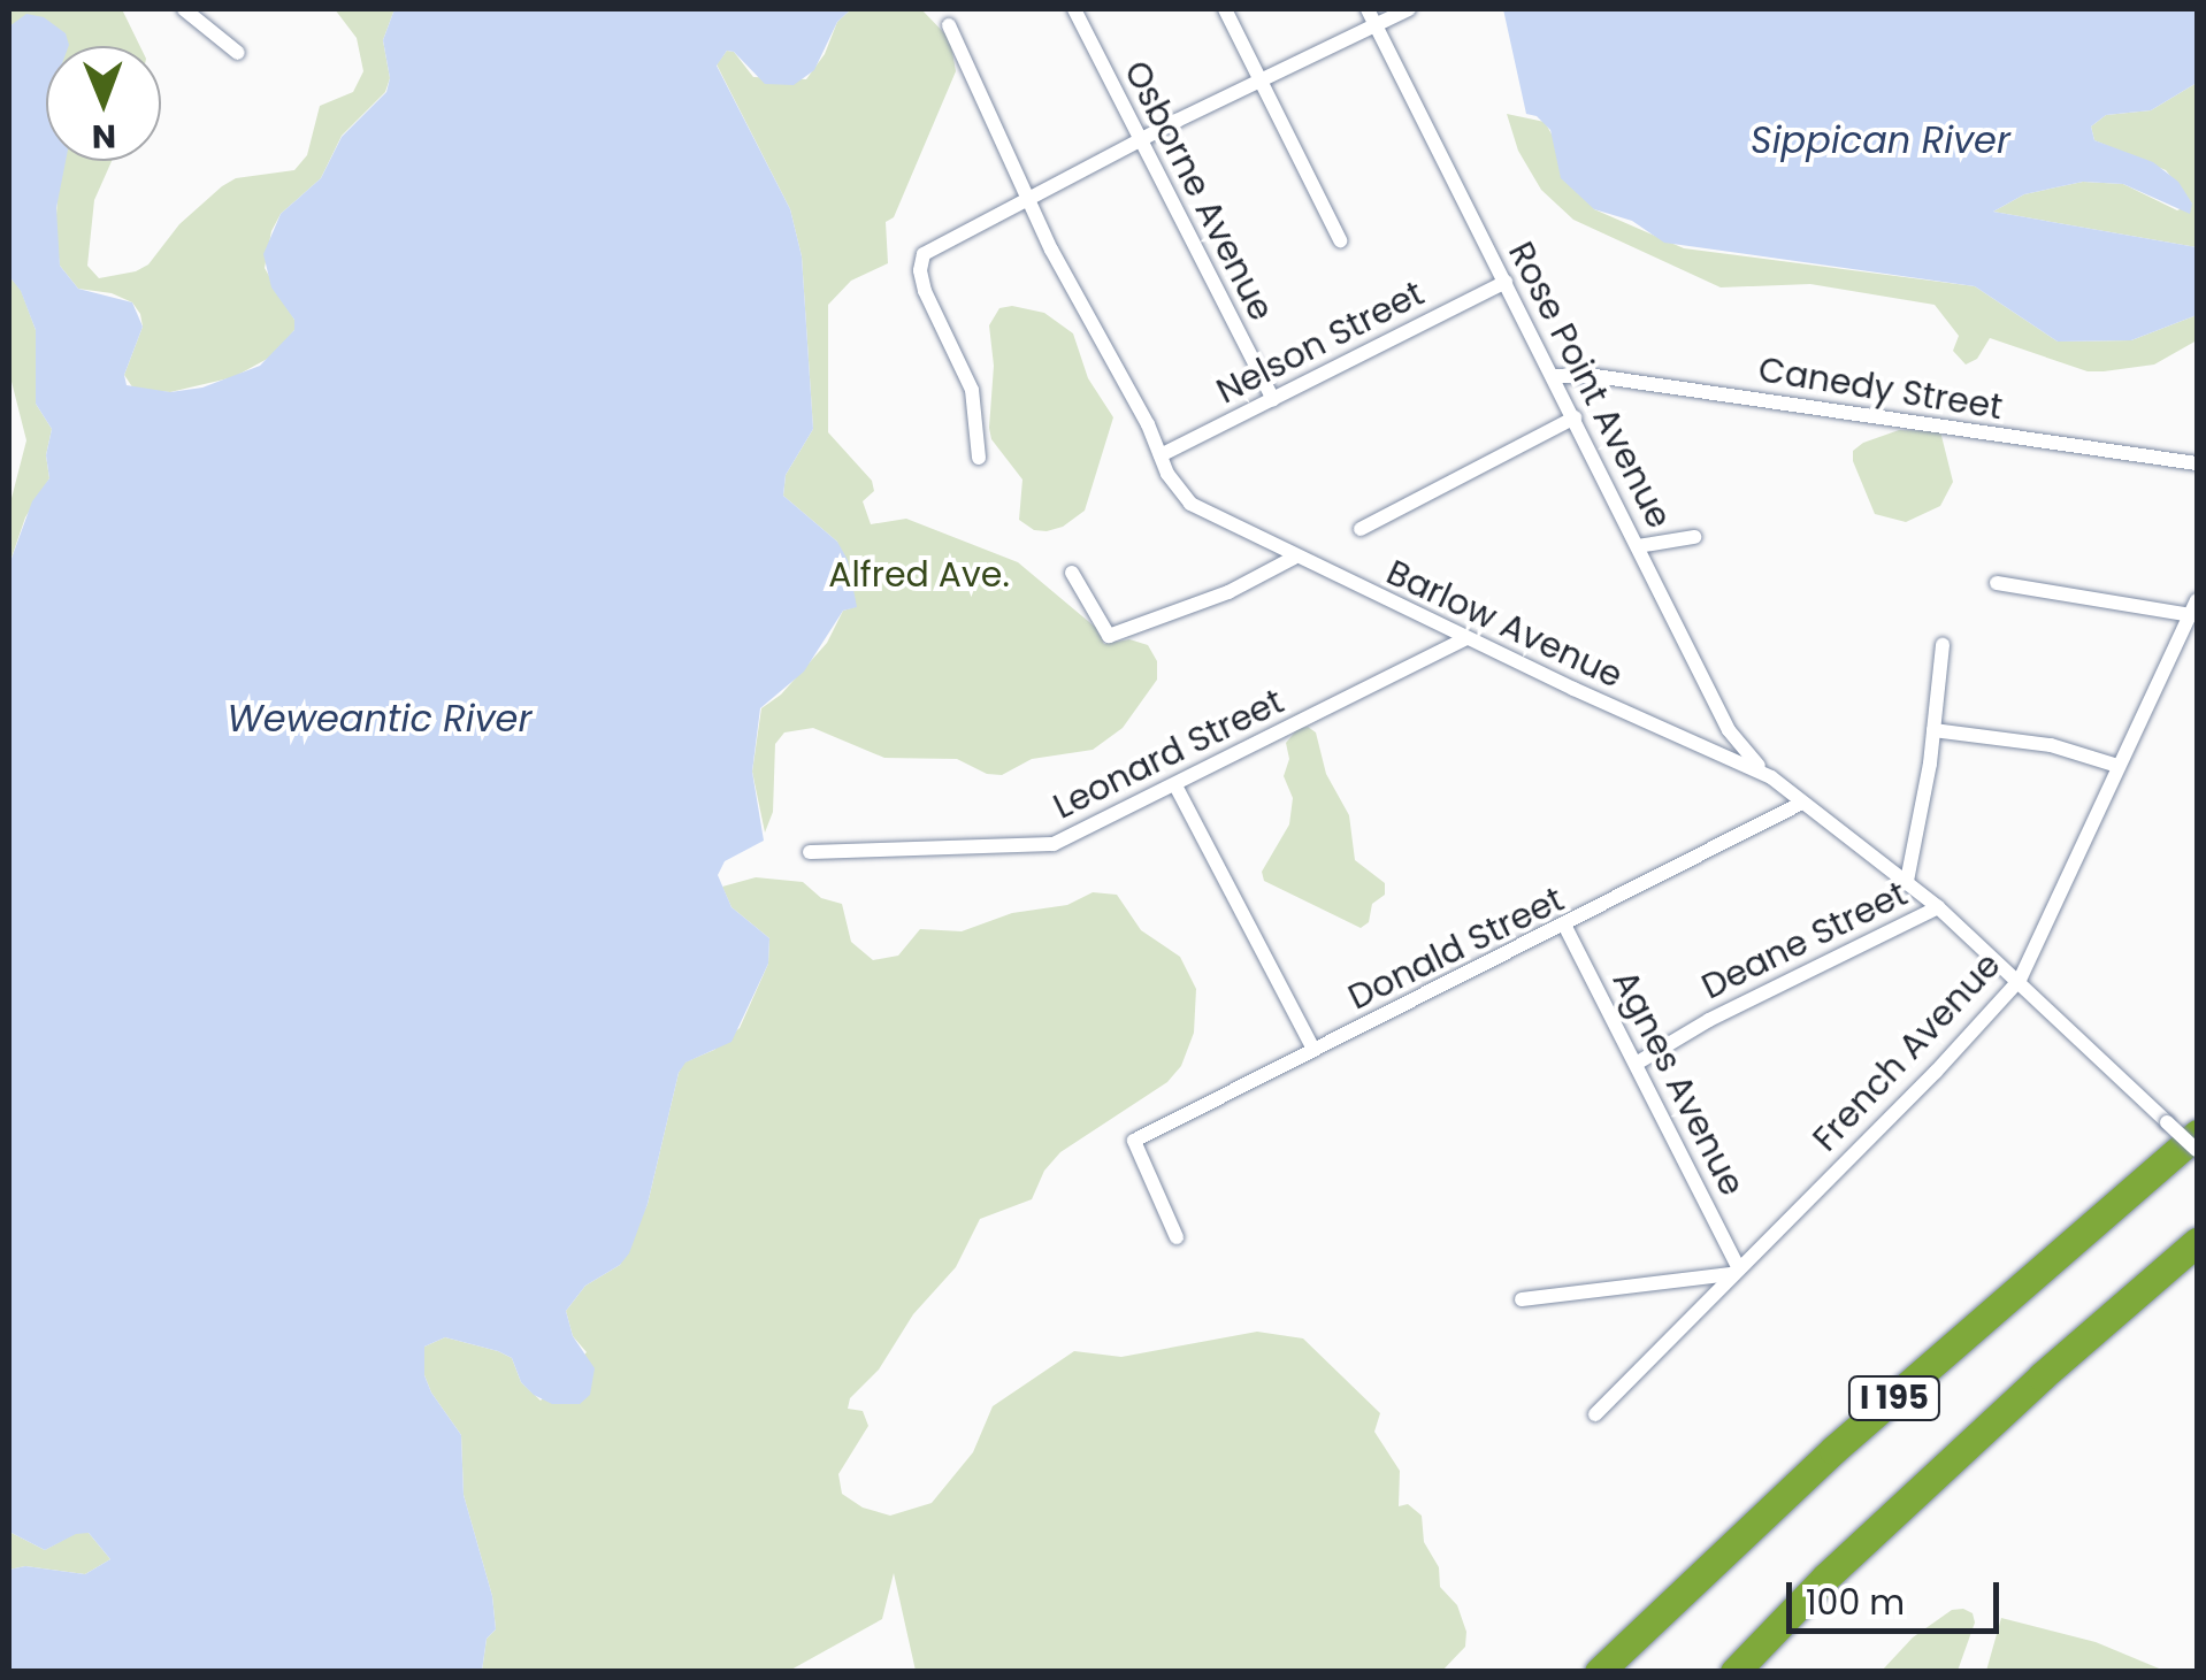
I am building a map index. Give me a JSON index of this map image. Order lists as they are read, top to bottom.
{
  "streets": {
    "highway": ["I 195"],
    "street": [
      "Osborne Avenue",
      "Nelson Street",
      "Rose Point Avenue",
      "Canedy Street",
      "Barlow Avenue",
      "Leonard Street",
      "Deane Street",
      "Donald Street",
      "French Avenue",
      "Agnes Avenue"
    ]
  },
  "crossings": [
    ["Osborne Avenue", "Nelson Street"],
    ["Nelson Street", "Rose Point Avenue"],
    ["Nelson Street", "Barlow Avenue"],
    ["Rose Point Avenue", "Canedy Street"],
    ["Rose Point Avenue", "Barlow Avenue"],
    ["Barlow Avenue", "Leonard Street"],
    ["Barlow Avenue", "Deane Street"],
    ["Barlow Avenue", "Donald Street"],
    ["Barlow Avenue", "French Avenue"],
    ["Deane Street", "Agnes Avenue"],
    ["Donald Street", "Agnes Avenue"],
    ["French Avenue", "Agnes Avenue"]
  ],
  "water": ["Sippican River", "Weweantic River"],
  "parks": ["Alfred Ave."],
  "scale_bar": "100 m",
  "north": "bottom"
}
